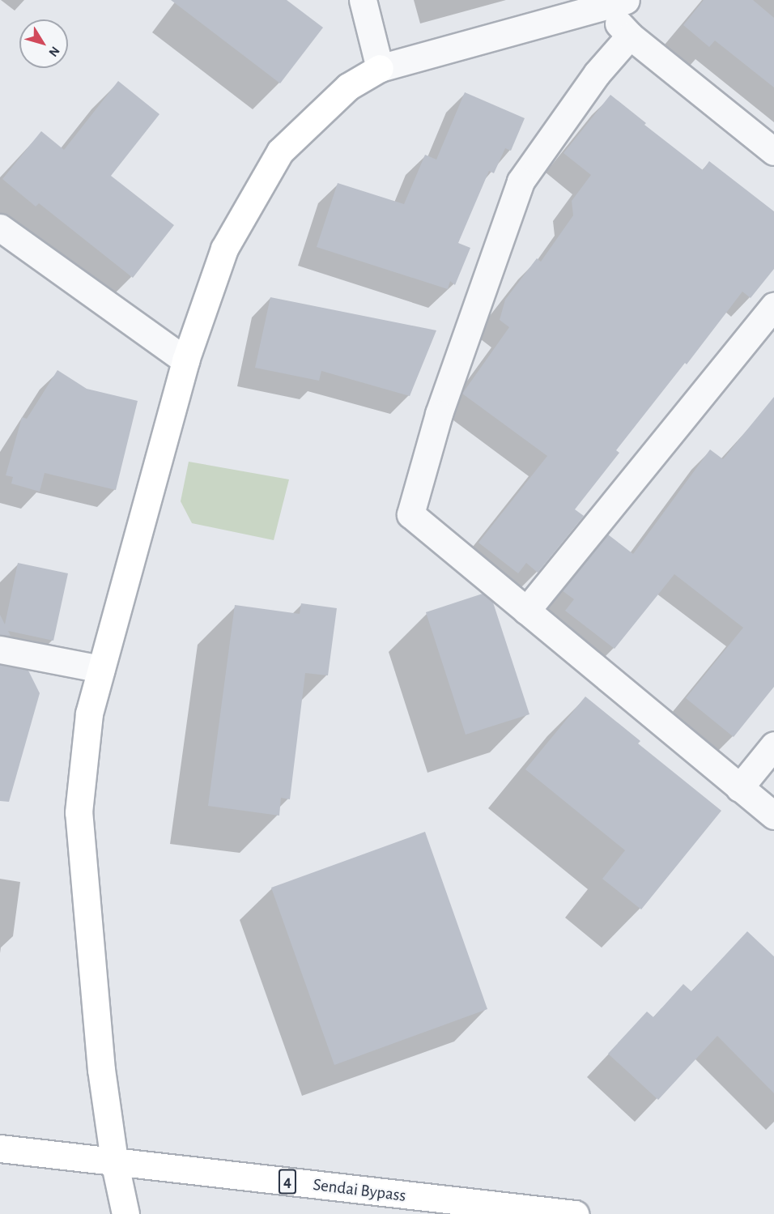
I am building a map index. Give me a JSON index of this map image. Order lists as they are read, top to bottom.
{
  "streets": {
    "main road": ["4", "Sendai Bypass"]
  },
  "north": "bottom right"
}
